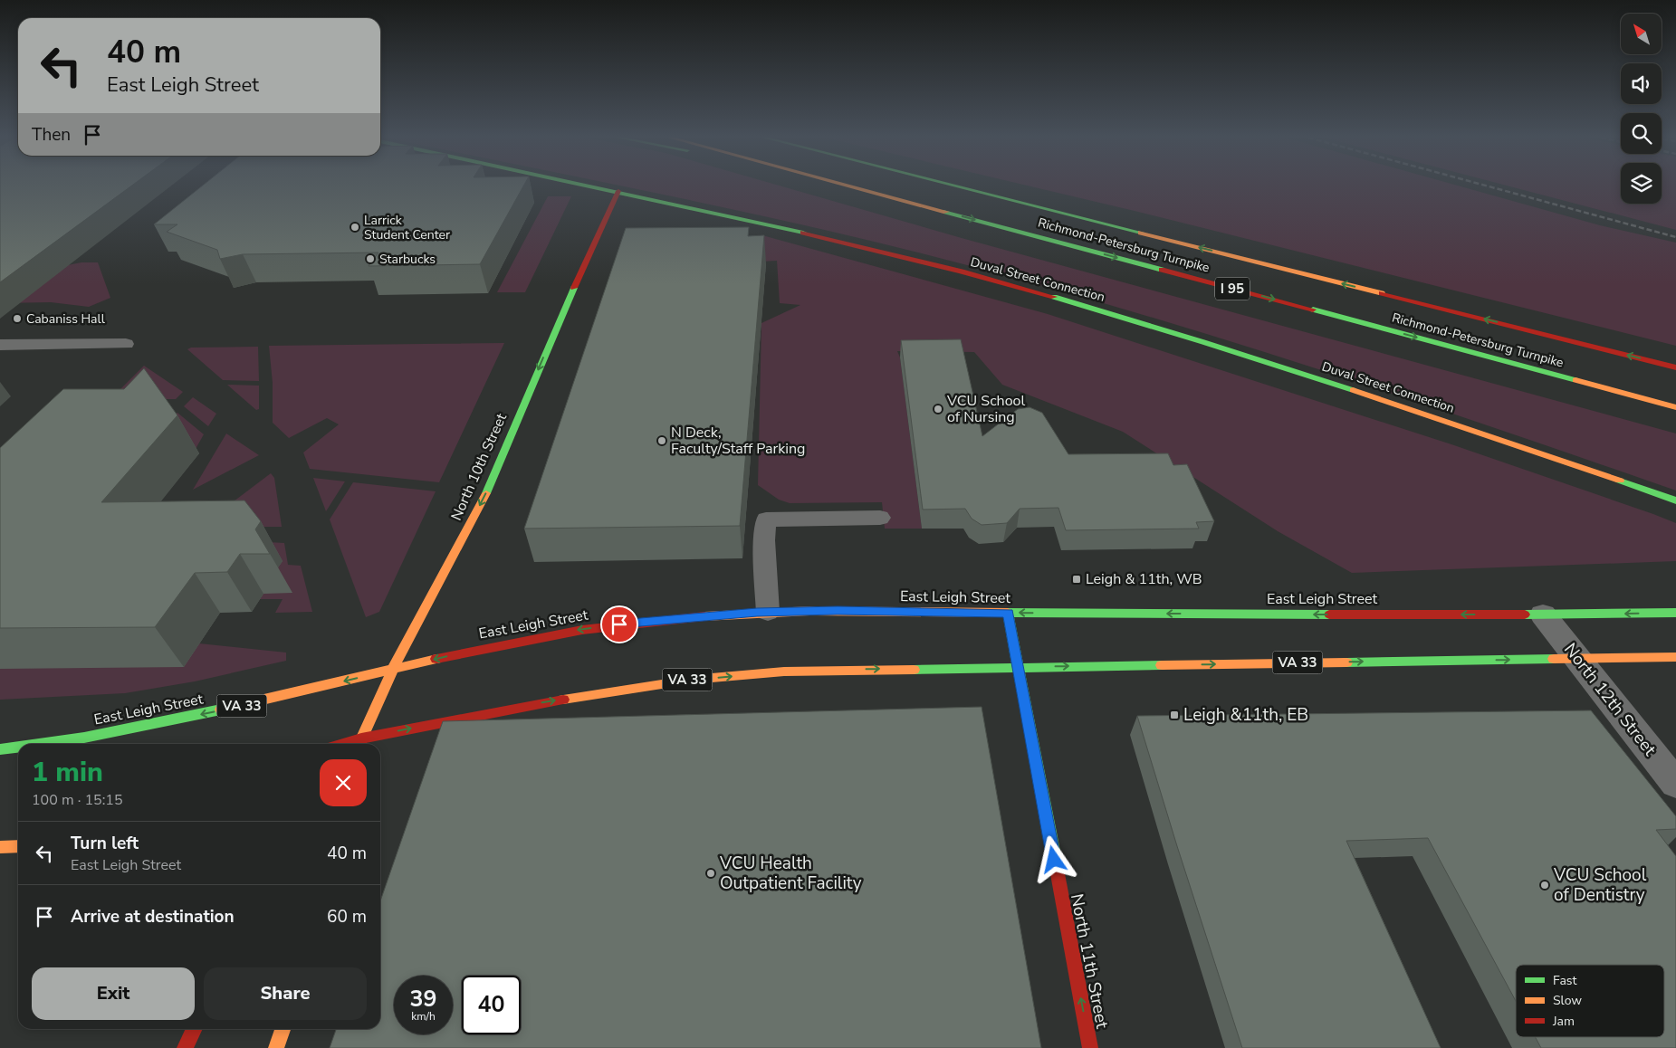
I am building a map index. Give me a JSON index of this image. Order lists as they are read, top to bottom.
{
  "streets": {
    "main road": [
      "Richmond-Petersburg Turnpike",
      "Duval Street Connection",
      "I 95",
      "North 10th Street",
      "East Leigh Street",
      "VA 33",
      "North 11th Street"
    ],
    "street": ["North 12th Street"]
  },
  "crossings": [
    ["Duval Street Connection", "North 10th Street"],
    ["North 10th Street", "East Leigh Street"],
    ["North 10th Street", "VA 33"],
    ["East Leigh Street", "VA 33"],
    ["East Leigh Street", "North 12th Street"],
    ["East Leigh Street", "North 11th Street"],
    ["VA 33", "North 12th Street"],
    ["VA 33", "North 11th Street"]
  ],
  "one_way": ["North 10th Street", "North 11th Street"],
  "places": {
    "other": [
      "Larrick Student Center",
      "Starbucks",
      "Cabaniss Hall",
      "VCU School of Nursing",
      "N Deck, Faculty/Staff Parking",
      "VCU Health Outpatient Facility",
      "VCU School of Dentistry"
    ],
    "transit": ["Leigh & 11th, WB", "Leigh &11th, EB"]
  },
  "legend": ["Fast", "Slow", "Jam"],
  "north": "top left",
  "page": {
    "turn": ["40 m", "East Leigh Street"],
    "then": "Then",
    "heading": ["1 min", "100 m · 15:15"],
    "list": [
      {
        "name": "Turn left",
        "note": "East Leigh Street",
        "value": "40 m"
      },
      {
        "name": "Arrive at destination",
        "value": "60 m"
      }
    ],
    "buttons": ["Exit", "Share"],
    "speed": "39 km/h",
    "limit": "40"
  }
}
